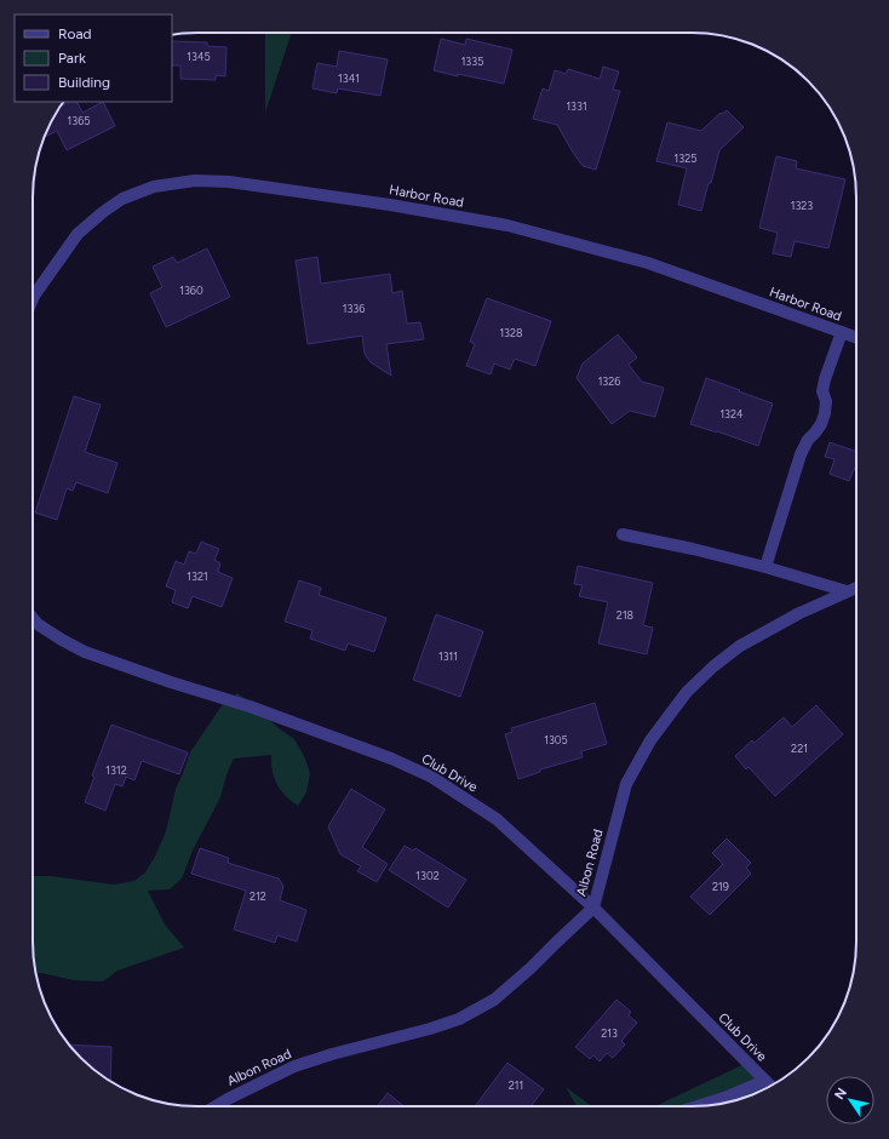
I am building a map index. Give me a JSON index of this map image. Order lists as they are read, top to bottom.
{
  "streets": {
    "street": ["Harbor Road", "Club Drive", "Albon Road"]
  },
  "crossings": [
    ["Club Drive", "Albon Road"]
  ],
  "house_numbers": [
    "1345",
    "1335",
    "1341",
    "1331",
    "1365",
    "1325",
    "1323",
    "1360",
    "1336",
    "1328",
    "1326",
    "1324",
    "1321",
    "218",
    "1311",
    "1305",
    "221",
    "1312",
    "1302",
    "219",
    "212",
    "213",
    "211"
  ],
  "legend": ["Road", "Park", "Building"],
  "north": "top left"
}
